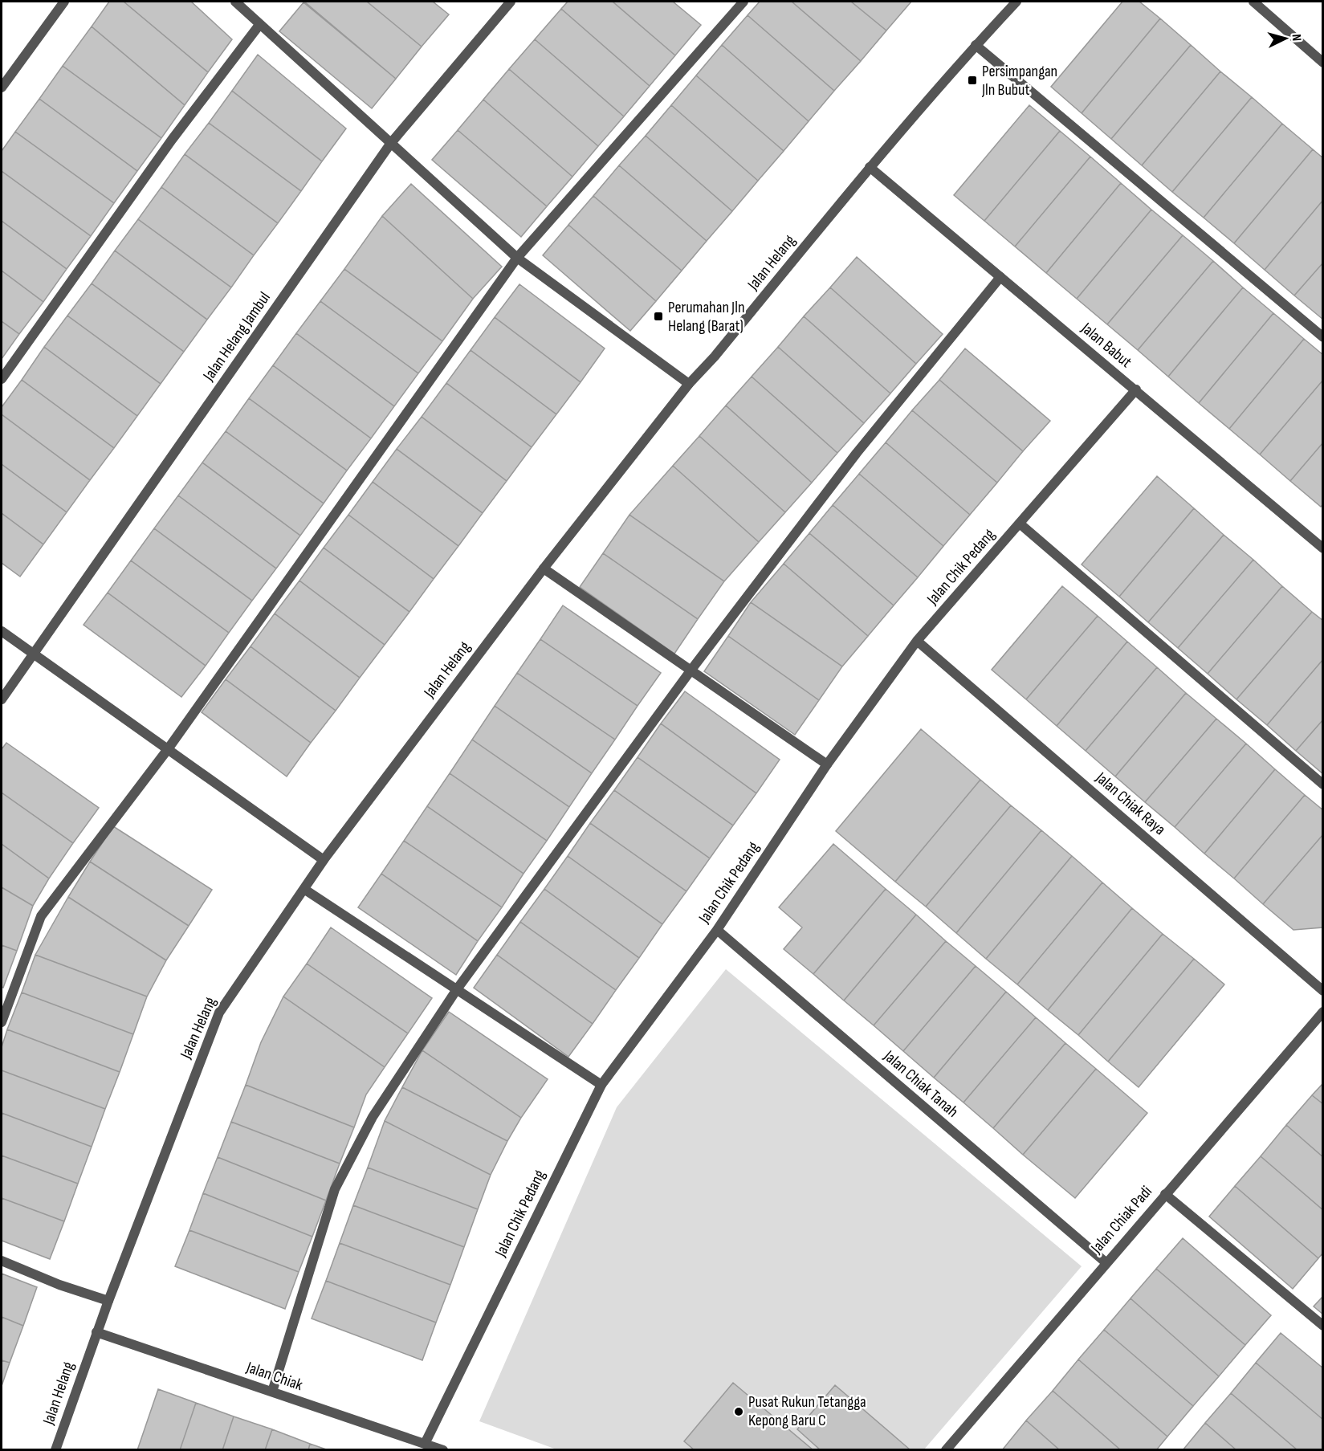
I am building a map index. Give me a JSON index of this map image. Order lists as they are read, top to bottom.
{
  "streets": {
    "street": [
      "Jalan Helang",
      "Jalan Helang Jambul",
      "Jalan Babut",
      "Jalan Chik Pedang",
      "Jalan Chiak Raya",
      "Jalan Chiak Tanah",
      "Jalan Chiak Padi",
      "Jalan Chiak"
    ]
  },
  "crossings": [
    ["Jalan Helang", "Jalan Babut"],
    ["Jalan Helang", "Jalan Chiak"],
    ["Jalan Babut", "Jalan Chik Pedang"],
    ["Jalan Chik Pedang", "Jalan Chiak Raya"],
    ["Jalan Chik Pedang", "Jalan Chiak Tanah"],
    ["Jalan Chik Pedang", "Jalan Chiak"],
    ["Jalan Chiak Tanah", "Jalan Chiak Padi"]
  ],
  "places": {
    "transit": ["Persimpangan Jln Bubut", "Perumahan Jln Helang (Barat)"],
    "other": ["Pusat Rukun Tetangga Kepong Baru C"]
  },
  "north": "right"
}
